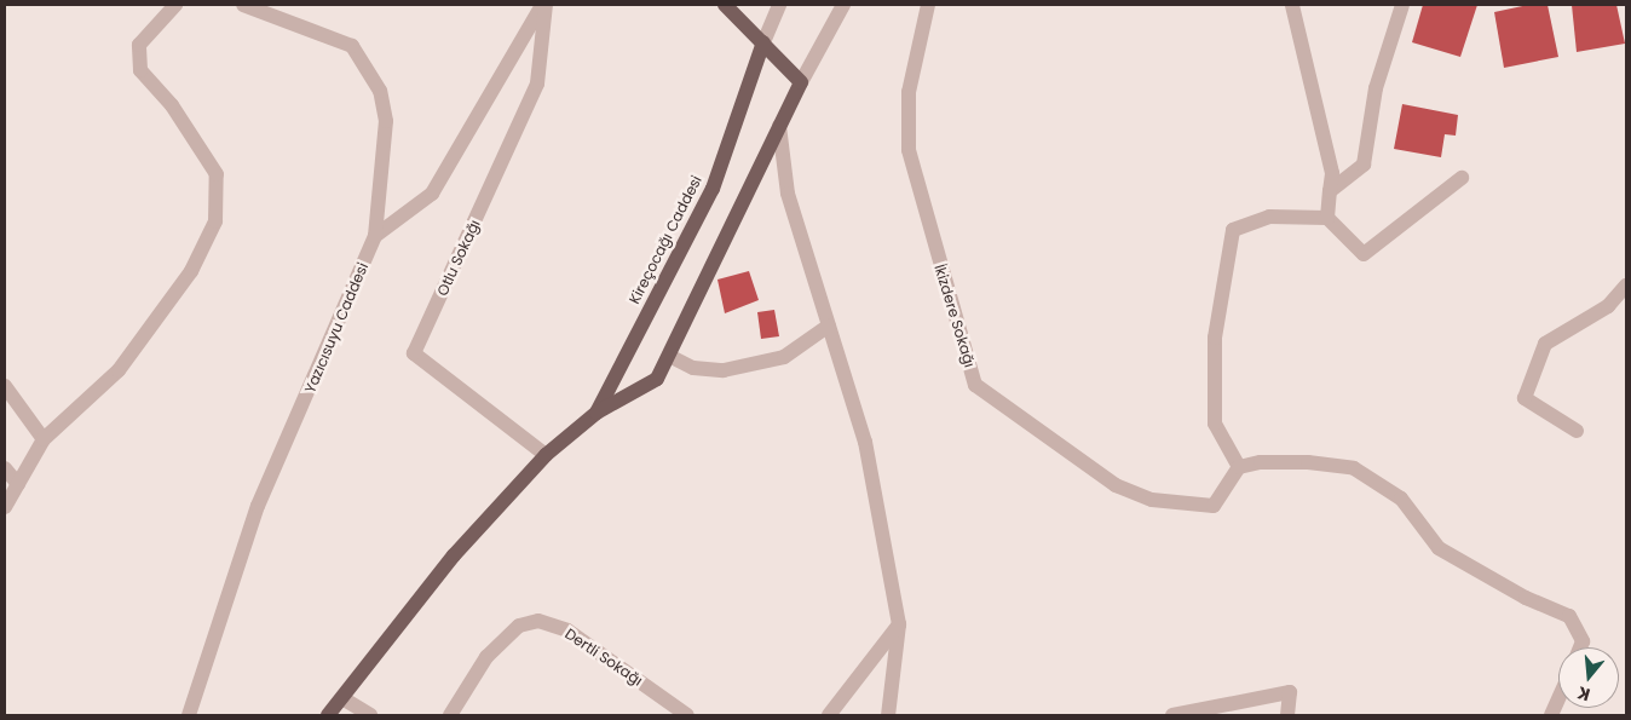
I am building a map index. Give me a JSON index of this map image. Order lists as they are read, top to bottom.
{
  "streets": {
    "main road": ["Kireçocağı Caddesi"],
    "street": [
      "Otlu Sokağı",
      "İkizdere Sokağı",
      "Yazıcısuyu Caddesi",
      "Dertli Sokağı"
    ]
  },
  "crossings": [
    ["Kireçocağı Caddesi", "Otlu Sokağı"]
  ],
  "north": "bottom"
}
